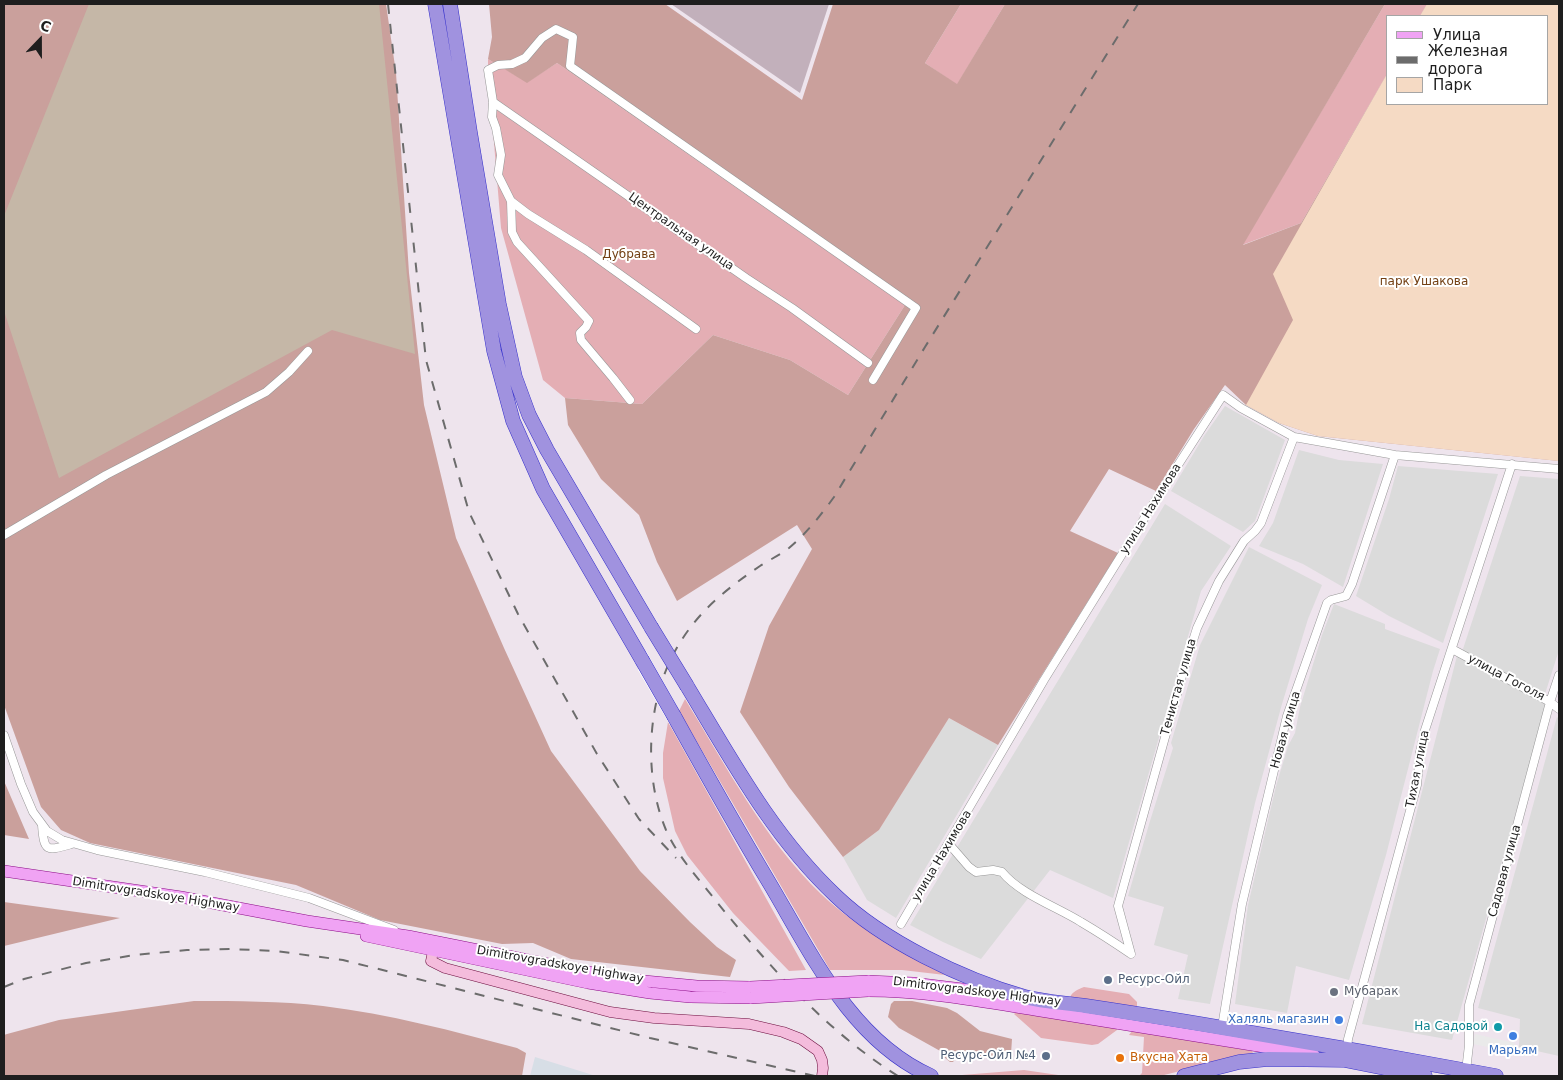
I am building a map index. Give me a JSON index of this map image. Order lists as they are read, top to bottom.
{
  "streets": {
    "highway": ["Dimitrovgradskoye Highway"],
    "street": [
      "Центральная улица",
      "улица Нахимова",
      "улица Гоголя",
      "Тенистая улица",
      "Новая улица",
      "Тихая улица",
      "Садовая улица"
    ]
  },
  "crossings": [
    ["улица Нахимова", "Тенистая улица"],
    ["улица Нахимова", "Новая улица"],
    ["улица Нахимова", "Тихая улица"],
    ["улица Гоголя", "Тихая улица"],
    ["улица Гоголя", "Садовая улица"],
    ["Новая улица", "Dimitrovgradskoye Highway"],
    ["Тихая улица", "Dimitrovgradskoye Highway"],
    ["Садовая улица", "Dimitrovgradskoye Highway"]
  ],
  "parks": ["Дубрава", "парк Ушакова"],
  "places": [
    "Ресурс-Ойл",
    "Мубарак",
    "Халяль магазин",
    "На Садовой",
    "Марьям",
    "Ресурс-Ойл №4",
    "Вкусна Хата"
  ],
  "legend": ["Улица", "Железная дорога", "Парк"],
  "north": "top"
}
